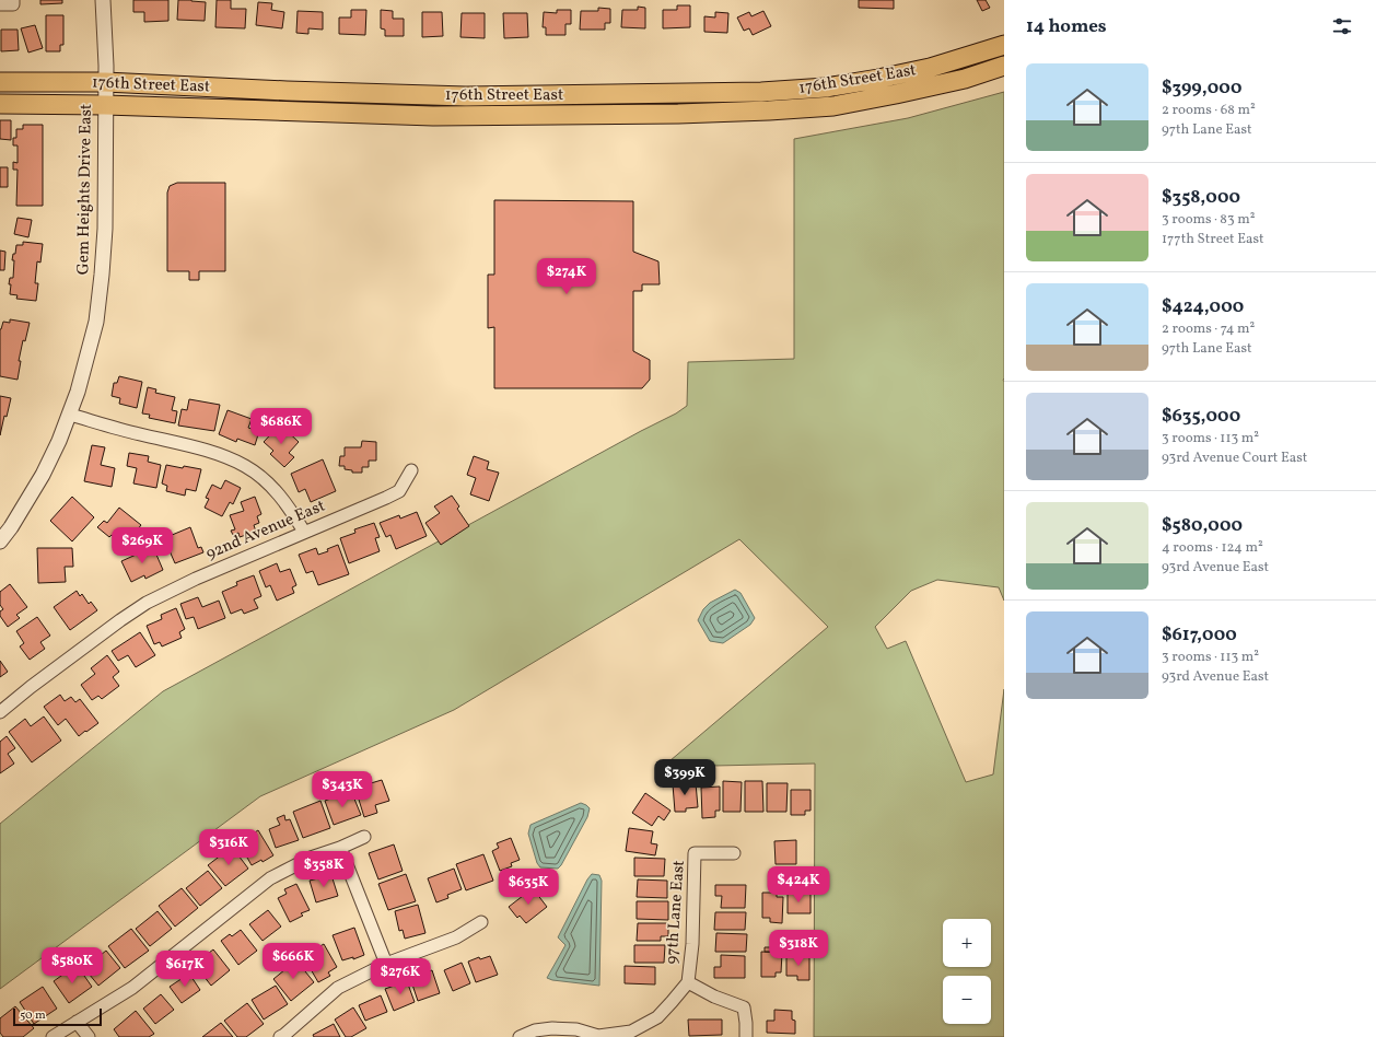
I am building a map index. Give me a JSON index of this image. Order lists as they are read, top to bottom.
{
  "streets": {
    "main road": ["176th Street East"],
    "street": ["Gem Heights Drive East", "92nd Avenue East", "97th Lane East"]
  },
  "crossings": [
    ["176th Street East", "Gem Heights Drive East"]
  ],
  "scale_bar": "50 m",
  "page": {
    "heading": "14 homes",
    "list": [
      {
        "name": "$399,000",
        "note": "2 rooms · 68 m² · 97th Lane East"
      },
      {
        "name": "$358,000",
        "note": "3 rooms · 83 m² · 177th Street East"
      },
      {
        "name": "$424,000",
        "note": "2 rooms · 74 m² · 97th Lane East"
      },
      {
        "name": "$635,000",
        "note": "3 rooms · 113 m² · 93rd Avenue Court East"
      },
      {
        "name": "$580,000",
        "note": "4 rooms · 124 m² · 93rd Avenue East"
      },
      {
        "name": "$617,000",
        "note": "3 rooms · 113 m² · 93rd Avenue East"
      }
    ],
    "price": [
      "$274K",
      "$686K",
      "$269K",
      "$399K",
      "$343K",
      "$316K",
      "$358K",
      "$424K",
      "$635K",
      "$318K",
      "$666K",
      "$580K",
      "$617K",
      "$276K"
    ],
    "map_buttons": ["+", "−"],
    "scale": "50 m"
  }
}
